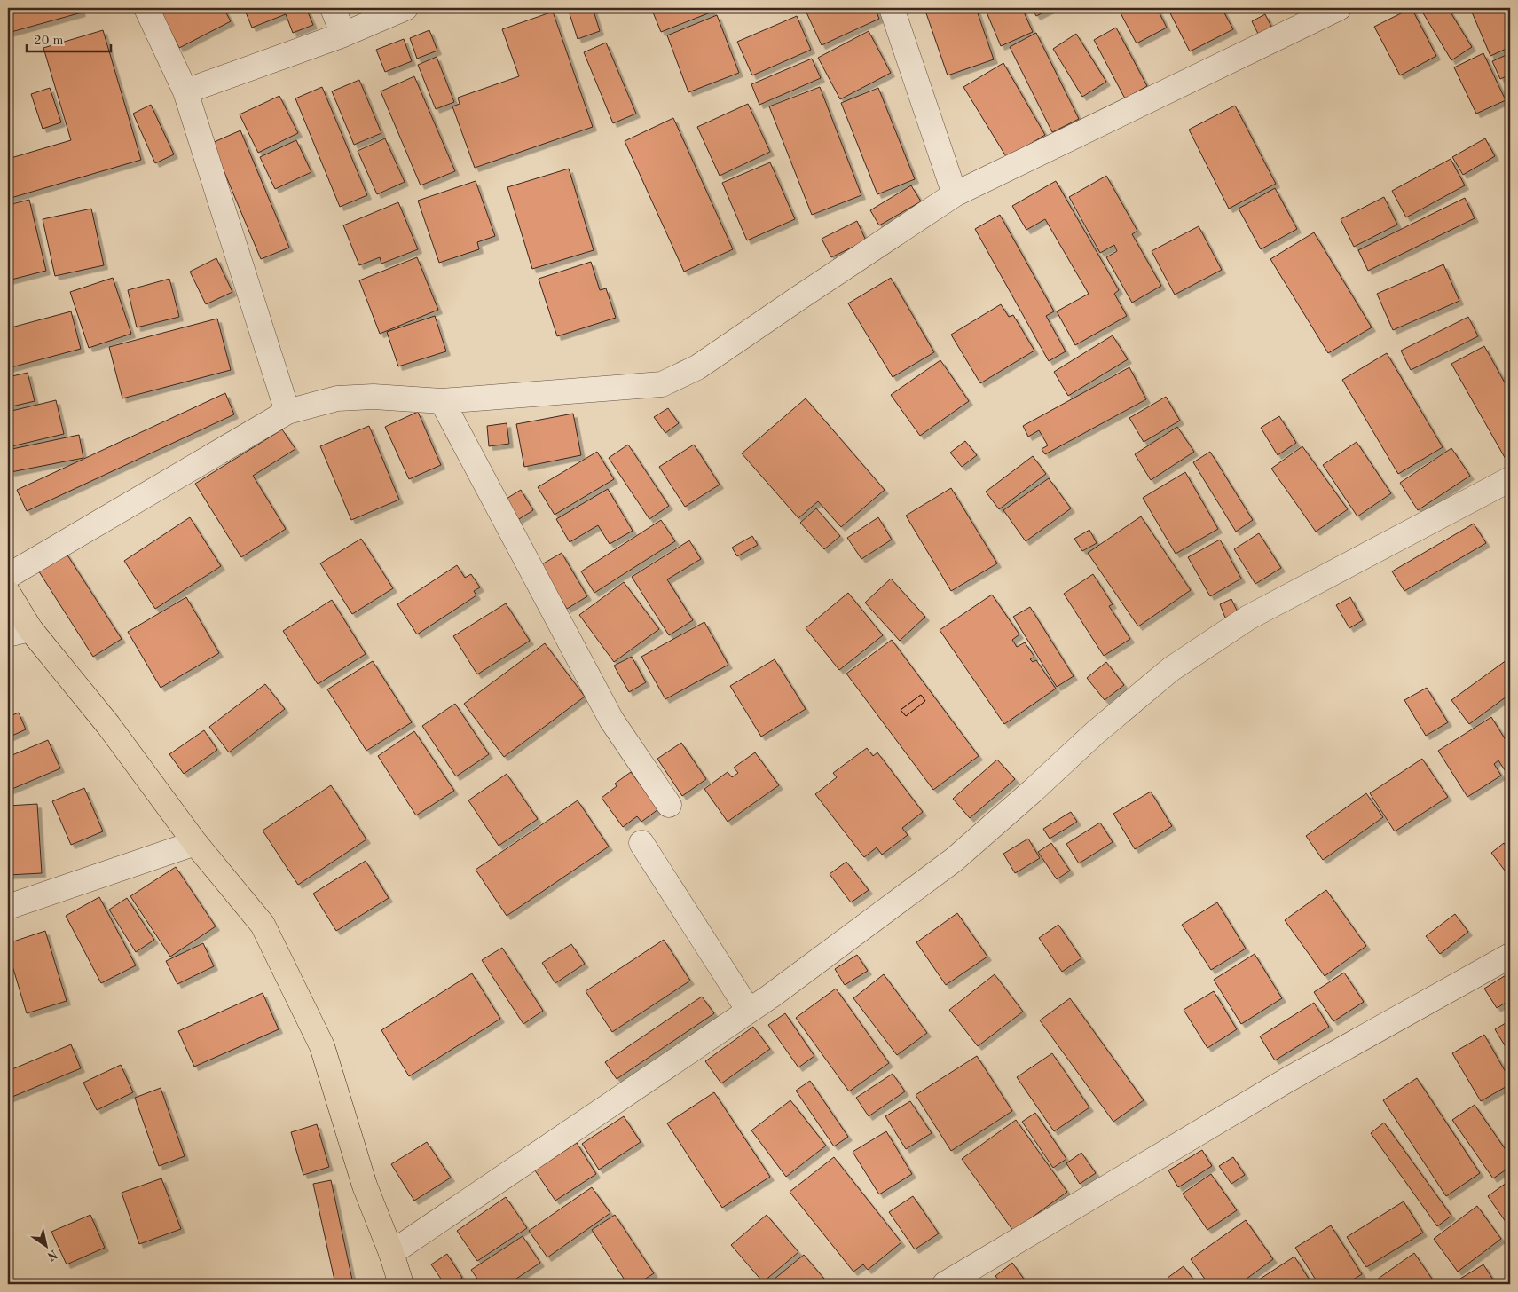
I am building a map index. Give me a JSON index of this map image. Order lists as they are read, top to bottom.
{
  "scale_bar": "20 m",
  "north": "bottom right"
}
